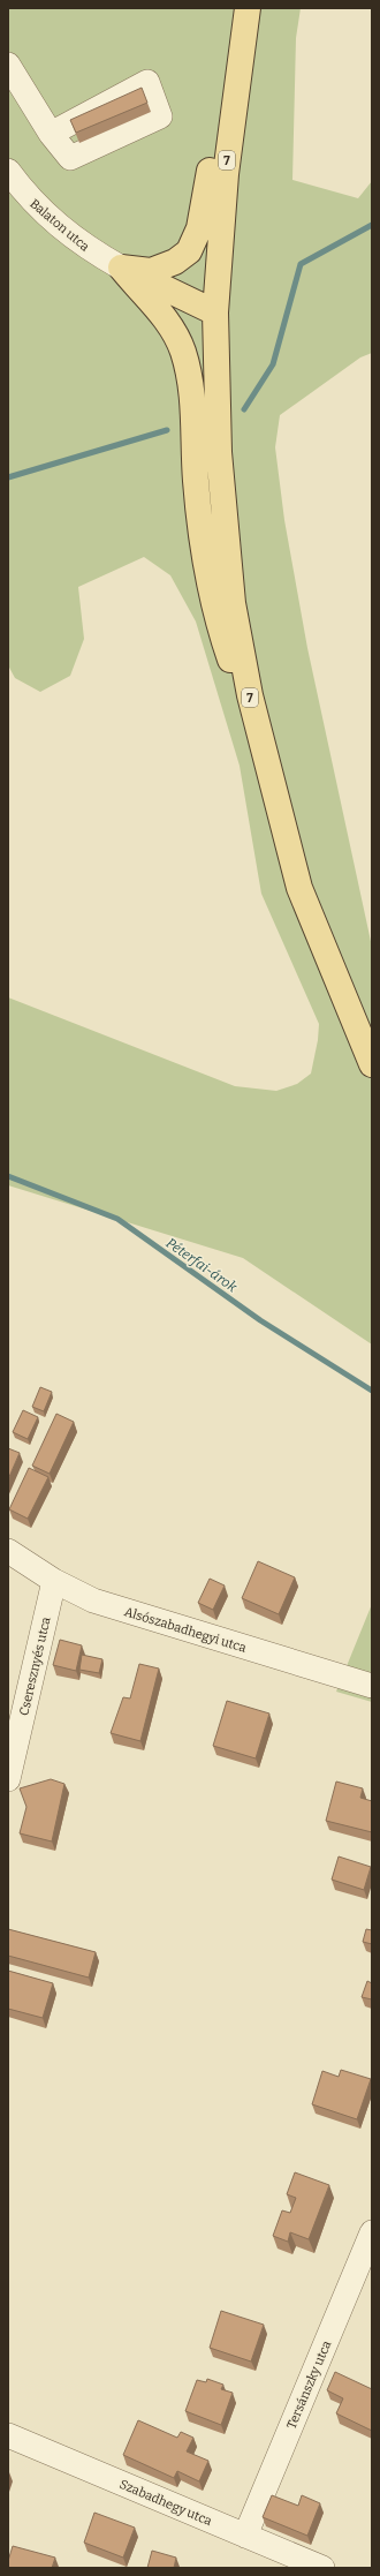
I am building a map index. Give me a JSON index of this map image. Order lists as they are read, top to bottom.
{
  "streets": {
    "main road": ["7"],
    "street": [
      "Balaton utca",
      "Alsószabadhegyi utca",
      "Cseresznyés utca",
      "Tersánszky utca",
      "Szabadhegy utca"
    ]
  },
  "crossings": [
    ["Alsószabadhegyi utca", "Cseresznyés utca"],
    ["Tersánszky utca", "Szabadhegy utca"]
  ],
  "water": ["Péterfai-árok"]
}
